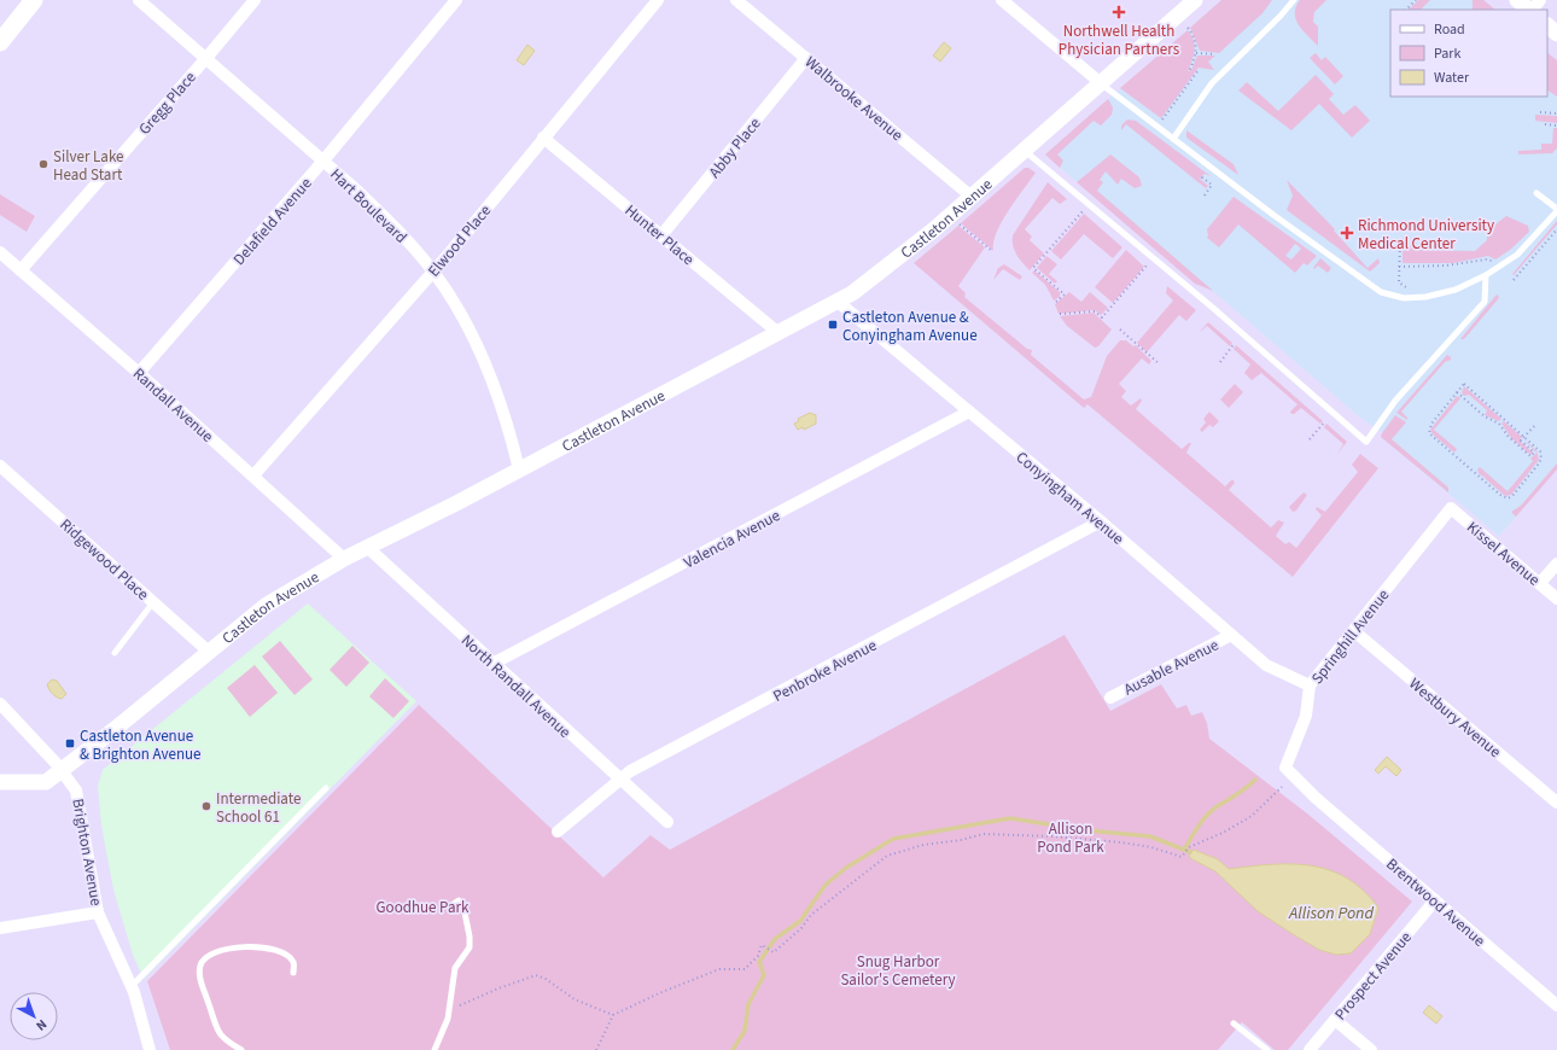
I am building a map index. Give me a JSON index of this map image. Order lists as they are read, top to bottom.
{
  "streets": {
    "street": [
      "Walbrooke Avenue",
      "Gregg Place",
      "Abby Place",
      "Hart Boulevard",
      "Castleton Avenue",
      "Delafield Avenue",
      "Hunter Place",
      "Elwood Place",
      "Randall Avenue",
      "Conyingham Avenue",
      "Valencia Avenue",
      "Kissel Avenue",
      "Ridgewood Place",
      "Springhill Avenue",
      "Ausable Avenue",
      "Penbroke Avenue",
      "North Randall Avenue",
      "Westbury Avenue",
      "Brighton Avenue",
      "Brentwood Avenue",
      "Prospect Avenue"
    ]
  },
  "crossings": [
    ["Walbrooke Avenue", "Abby Place"],
    ["Walbrooke Avenue", "Castleton Avenue"],
    ["Gregg Place", "Hart Boulevard"],
    ["Gregg Place", "Randall Avenue"],
    ["Abby Place", "Hunter Place"],
    ["Hart Boulevard", "Castleton Avenue"],
    ["Hart Boulevard", "Delafield Avenue"],
    ["Hart Boulevard", "Elwood Place"],
    ["Castleton Avenue", "Hunter Place"],
    ["Castleton Avenue", "Randall Avenue"],
    ["Castleton Avenue", "Conyingham Avenue"],
    ["Castleton Avenue", "Ridgewood Place"],
    ["Castleton Avenue", "North Randall Avenue"],
    ["Castleton Avenue", "Brighton Avenue"],
    ["Delafield Avenue", "Randall Avenue"],
    ["Hunter Place", "Elwood Place"],
    ["Elwood Place", "Randall Avenue"],
    ["Conyingham Avenue", "Valencia Avenue"],
    ["Conyingham Avenue", "Springhill Avenue"],
    ["Conyingham Avenue", "Ausable Avenue"],
    ["Conyingham Avenue", "Penbroke Avenue"],
    ["Valencia Avenue", "North Randall Avenue"],
    ["Kissel Avenue", "Springhill Avenue"],
    ["Springhill Avenue", "Westbury Avenue"],
    ["Springhill Avenue", "Brentwood Avenue"],
    ["Penbroke Avenue", "North Randall Avenue"],
    ["Brentwood Avenue", "Prospect Avenue"]
  ],
  "water": ["Allison Pond"],
  "parks": ["Allison Pond Park", "Goodhue Park", "Snug Harbor Sailor's Cemetery"],
  "places": {
    "health": ["Northwell Health Physician Partners", "Richmond University Medical Center"],
    "other": ["Silver Lake Head Start", "Intermediate School 61"],
    "transit": ["Castleton Avenue & Conyingham Avenue", "Castleton Avenue & Brighton Avenue"]
  },
  "legend": ["Road", "Park", "Water"],
  "north": "bottom right"
}
